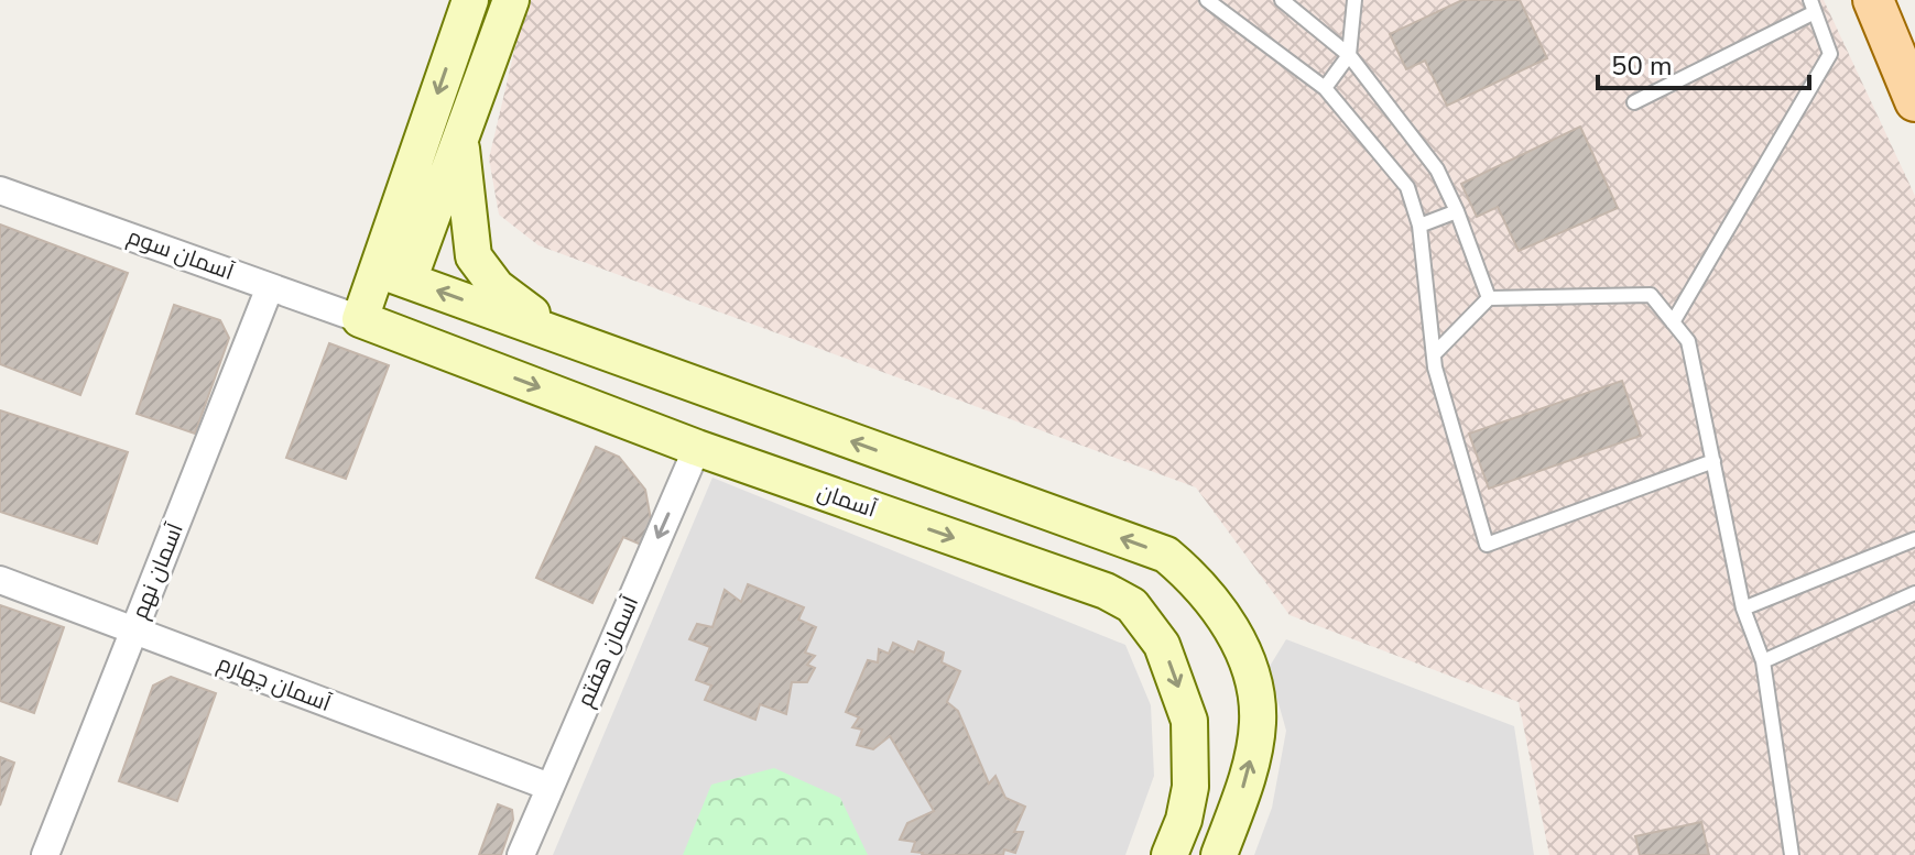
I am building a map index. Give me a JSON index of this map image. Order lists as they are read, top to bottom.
{
  "streets": {
    "street": [
      "آسمان سوم",
      "آسمان",
      "آسمان نهم",
      "آسمان هفتم",
      "آسمان چهارم"
    ]
  },
  "crossings": [
    ["آسمان سوم", "آسمان"],
    ["آسمان سوم", "آسمان نهم"],
    ["آسمان", "آسمان هفتم"],
    ["آسمان نهم", "آسمان چهارم"],
    ["آسمان هفتم", "آسمان چهارم"]
  ],
  "one_way": ["آسمان", "آسمان هفتم"],
  "scale_bar": "50 m"
}
